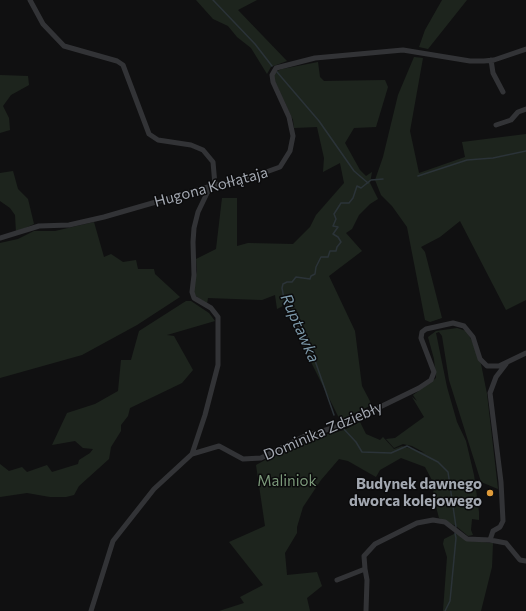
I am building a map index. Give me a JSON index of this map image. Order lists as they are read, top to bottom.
{
  "streets": {
    "street": ["Hugona Kołłątaja", "Dominika Zdziebły"]
  },
  "water": ["Ruptawka"],
  "parks": ["Maliniok"],
  "places": ["Budynek dawnego dworca kolejowego"]
}
